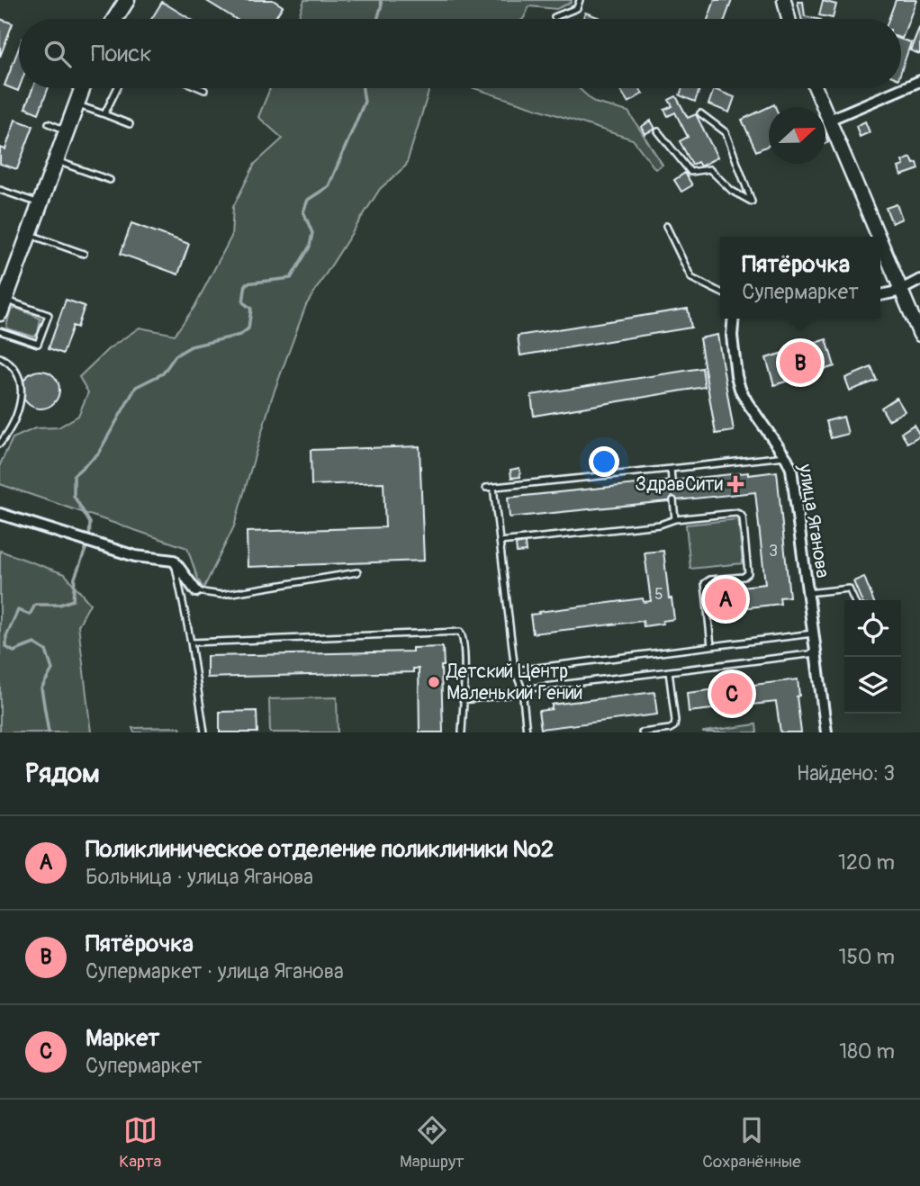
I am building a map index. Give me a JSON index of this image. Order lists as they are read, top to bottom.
{
  "streets": {
    "street": ["улица Яганова"]
  },
  "places": {
    "health": ["ЗдравСити"],
    "other": ["Детский Центр Маленький Гений"]
  },
  "house_numbers": ["3", "5"],
  "north": "right",
  "page": {
    "search": "Поиск",
    "popup": ["Пятёрочка", "Супермаркет"],
    "pins": ["B", "A", "C"],
    "heading": ["Рядом", "Найдено: 3"],
    "list": [
      {
        "mark": "A",
        "name": "Поликлиническое отделение поликлиники №2",
        "note": "Больница · улица Яганова",
        "value": "120 m"
      },
      {
        "mark": "B",
        "name": "Пятёрочка",
        "note": "Супермаркет · улица Яганова",
        "value": "150 m"
      },
      {
        "mark": "C",
        "name": "Маркет",
        "note": "Супермаркет",
        "value": "180 m"
      }
    ],
    "nav": ["Карта", "Маршрут", "Сохранённые"]
  }
}
